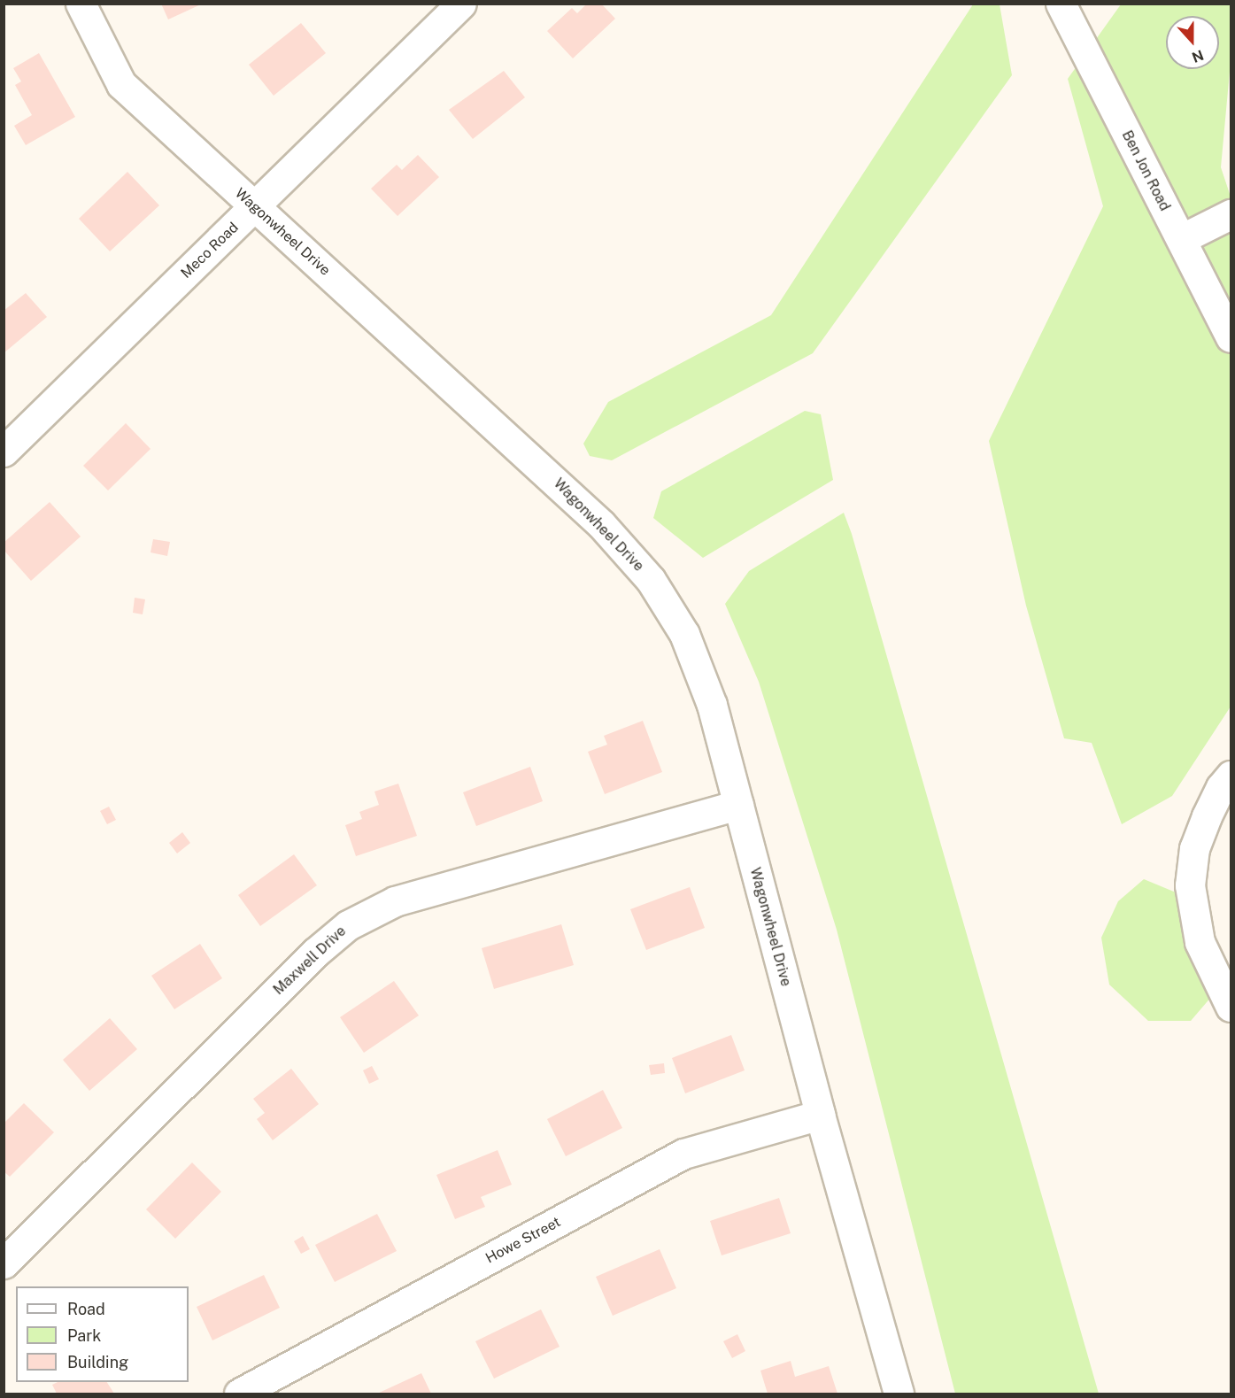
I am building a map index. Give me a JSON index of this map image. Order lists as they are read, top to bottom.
{
  "streets": {
    "street": [
      "Ben Jon Road",
      "Wagonwheel Drive",
      "Meco Road",
      "Maxwell Drive",
      "Howe Street"
    ]
  },
  "crossings": [
    ["Wagonwheel Drive", "Meco Road"],
    ["Wagonwheel Drive", "Maxwell Drive"],
    ["Wagonwheel Drive", "Howe Street"]
  ],
  "legend": ["Road", "Park", "Building"],
  "north": "bottom"
}
